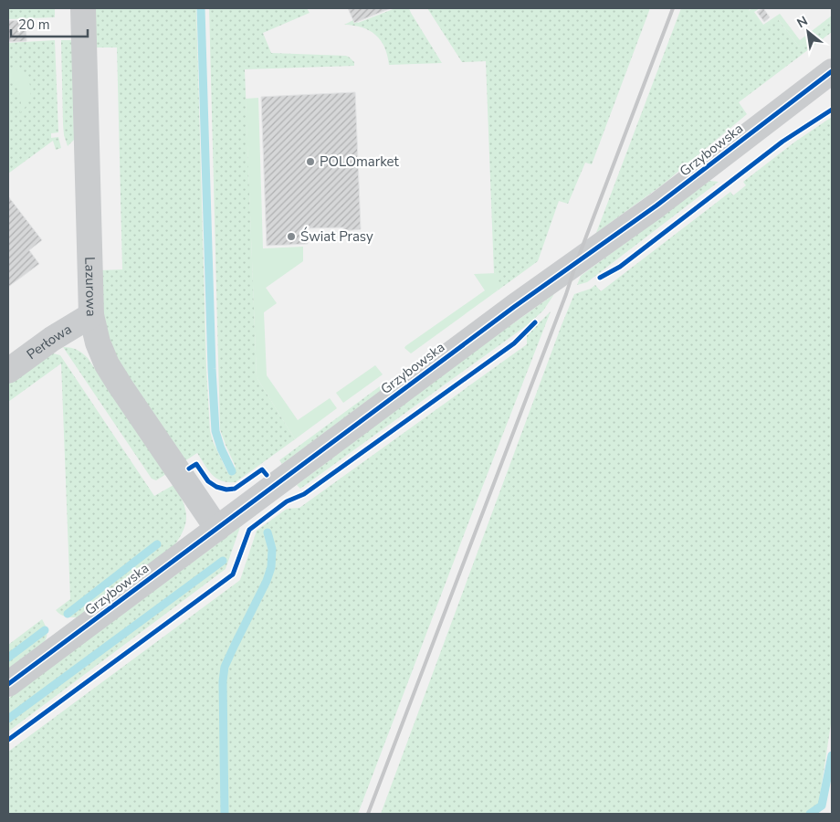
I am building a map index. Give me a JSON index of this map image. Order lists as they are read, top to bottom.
{
  "streets": {
    "street": ["Grzybowska", "Lazurowa", "Perłowa"]
  },
  "crossings": [
    ["Grzybowska", "Lazurowa"],
    ["Lazurowa", "Perłowa"]
  ],
  "places": ["POLOmarket", "Świat Prasy"],
  "scale_bar": "20 m",
  "north": "top left"
}
